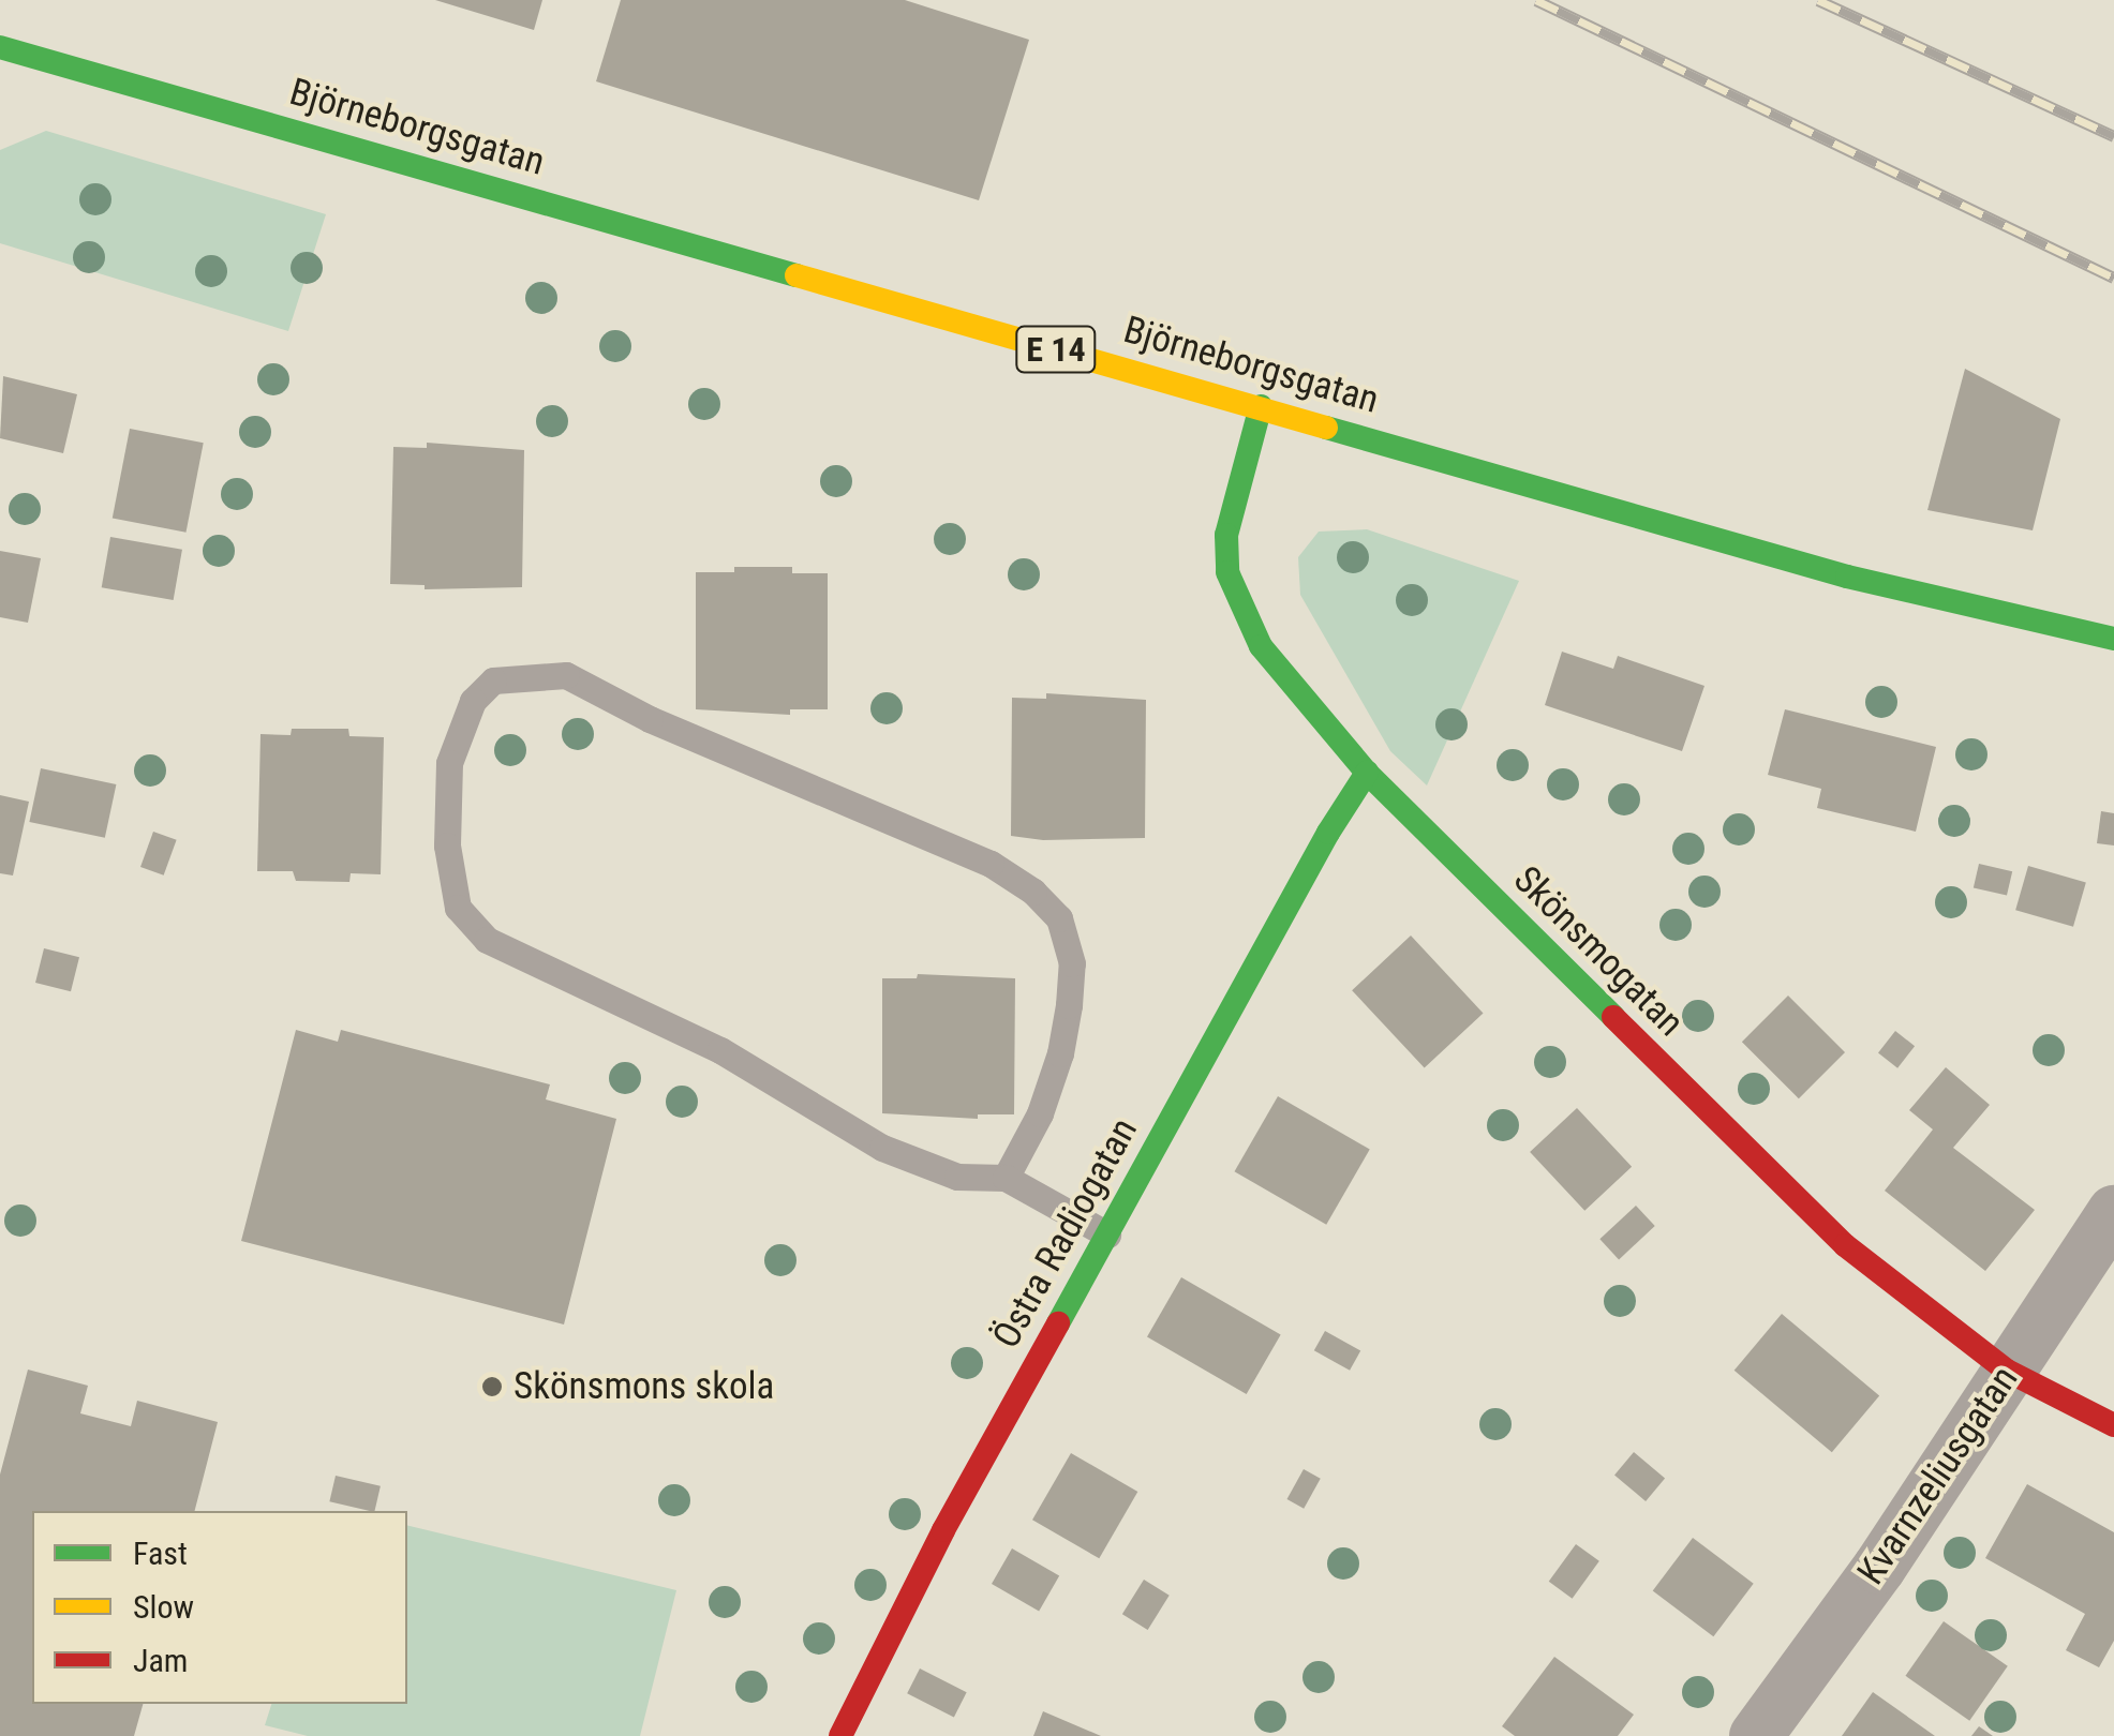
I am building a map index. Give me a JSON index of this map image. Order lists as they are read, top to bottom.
{
  "streets": {
    "main road": [
      "Björneborgsgatan",
      "E 14",
      "Skönsmogatan",
      "Östra Radiogatan"
    ],
    "street": ["Kvarnzeliusgatan"]
  },
  "crossings": [
    ["Björneborgsgatan", "Skönsmogatan"],
    ["Skönsmogatan", "Östra Radiogatan"],
    ["Skönsmogatan", "Kvarnzeliusgatan"]
  ],
  "places": ["Skönsmons skola"],
  "legend": ["Fast", "Slow", "Jam"]
}
